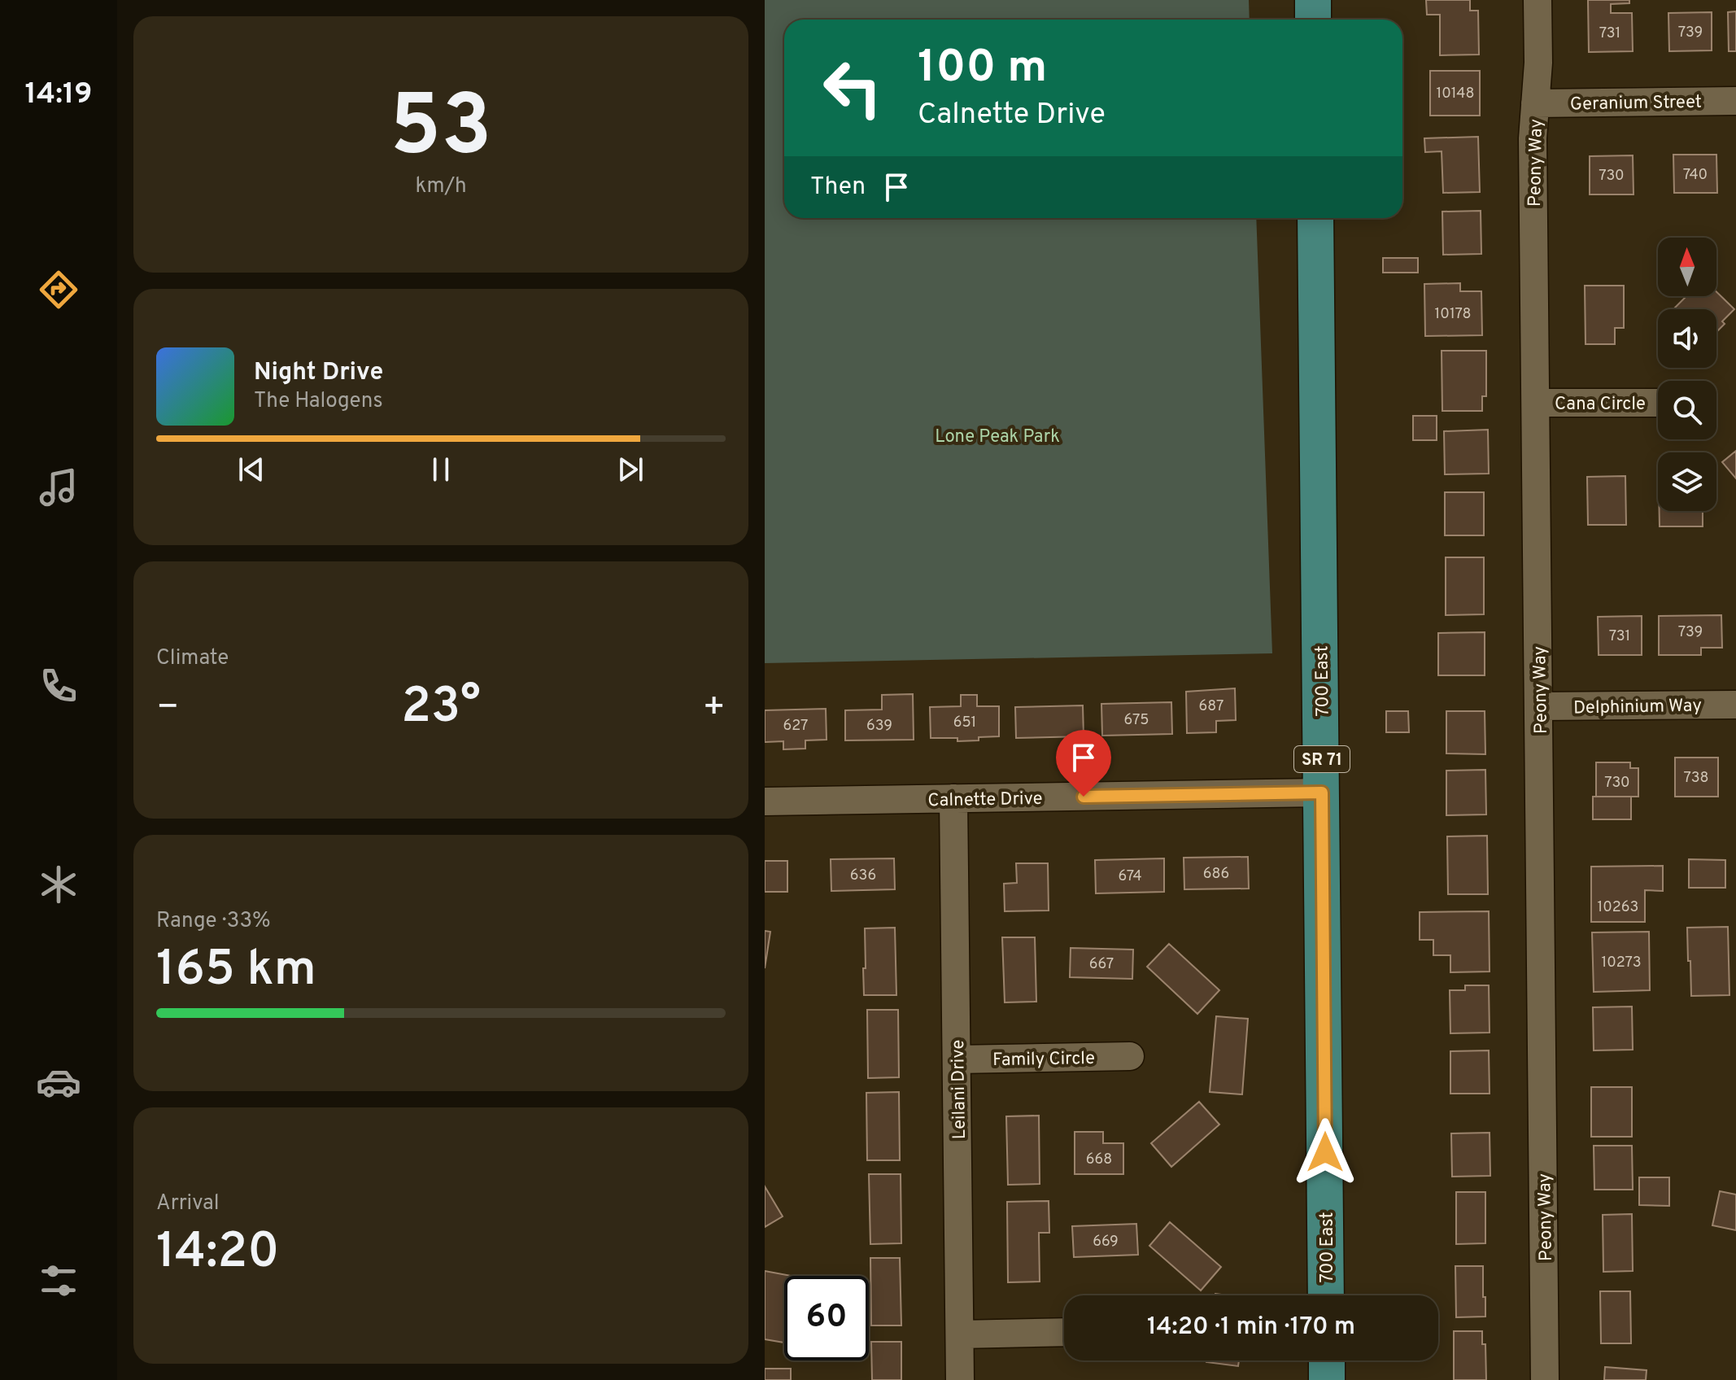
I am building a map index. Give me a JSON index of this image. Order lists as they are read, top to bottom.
{
  "streets": {
    "main road": ["700 East", "SR 71"],
    "street": [
      "Geranium Street",
      "Peony Way",
      "Cana Circle",
      "Delphinium Way",
      "Calnette Drive",
      "Family Circle",
      "Leilani Drive"
    ]
  },
  "crossings": [
    ["Geranium Street", "Peony Way"],
    ["Peony Way", "Cana Circle"],
    ["Peony Way", "Delphinium Way"],
    ["700 East", "Calnette Drive"],
    ["Calnette Drive", "Leilani Drive"],
    ["Family Circle", "Leilani Drive"]
  ],
  "parks": ["Lone Peak Park"],
  "house_numbers": [
    "739",
    "731",
    "10148",
    "740",
    "730",
    "10178",
    "739",
    "731",
    "687",
    "675",
    "651",
    "627",
    "639",
    "738",
    "730",
    "686",
    "636",
    "674",
    "10263",
    "10273",
    "667",
    "668",
    "669"
  ],
  "north": "top",
  "page": {
    "tabs": "14:19",
    "tile": [
      ["53", "km/h"],
      "Climate",
      ["Range · 33%", "165 km"],
      ["Arrival", "14:20"]
    ],
    "turn": ["100 m", "Calnette Drive"],
    "then": "Then",
    "song": ["Night Drive", "The Halogens"],
    "heat": ["−", "23°", "+"],
    "limit": "60",
    "trip": "14:20 · 1 min · 170 m"
  }
}
